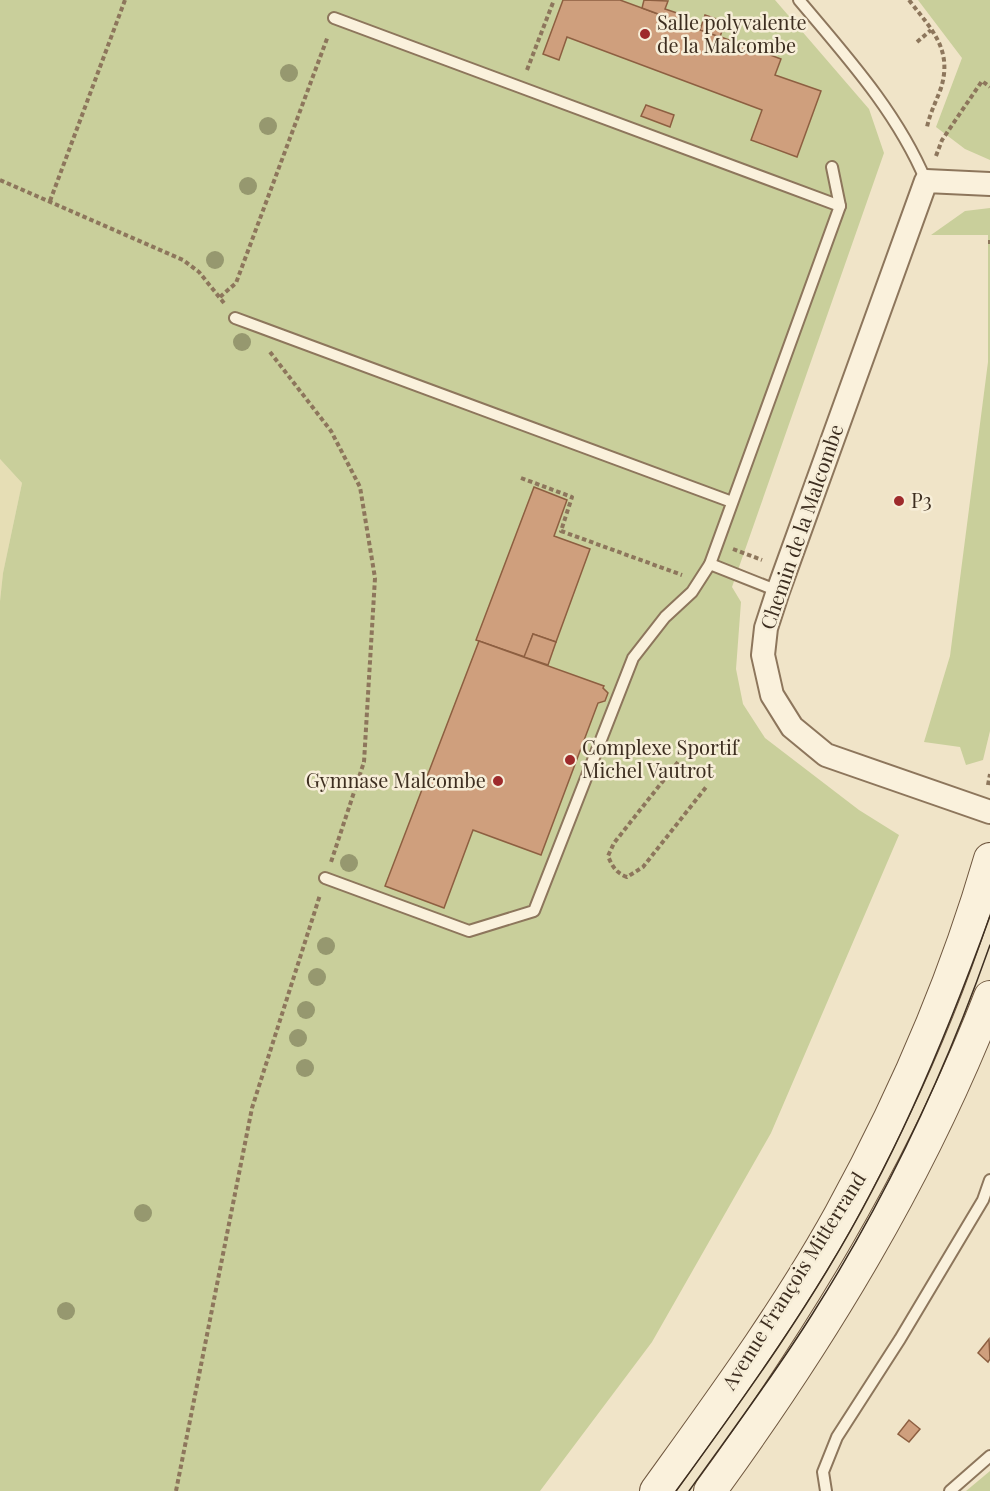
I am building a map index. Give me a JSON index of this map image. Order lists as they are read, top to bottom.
{
  "streets": {
    "main road": ["Avenue François Mitterrand"],
    "street": ["Chemin de la Malcombe"]
  },
  "places": [
    "Salle polyvalente de la Malcombe",
    "P3",
    "Complexe Sportif Michel Vautrot",
    "Gymnase Malcombe"
  ]
}
